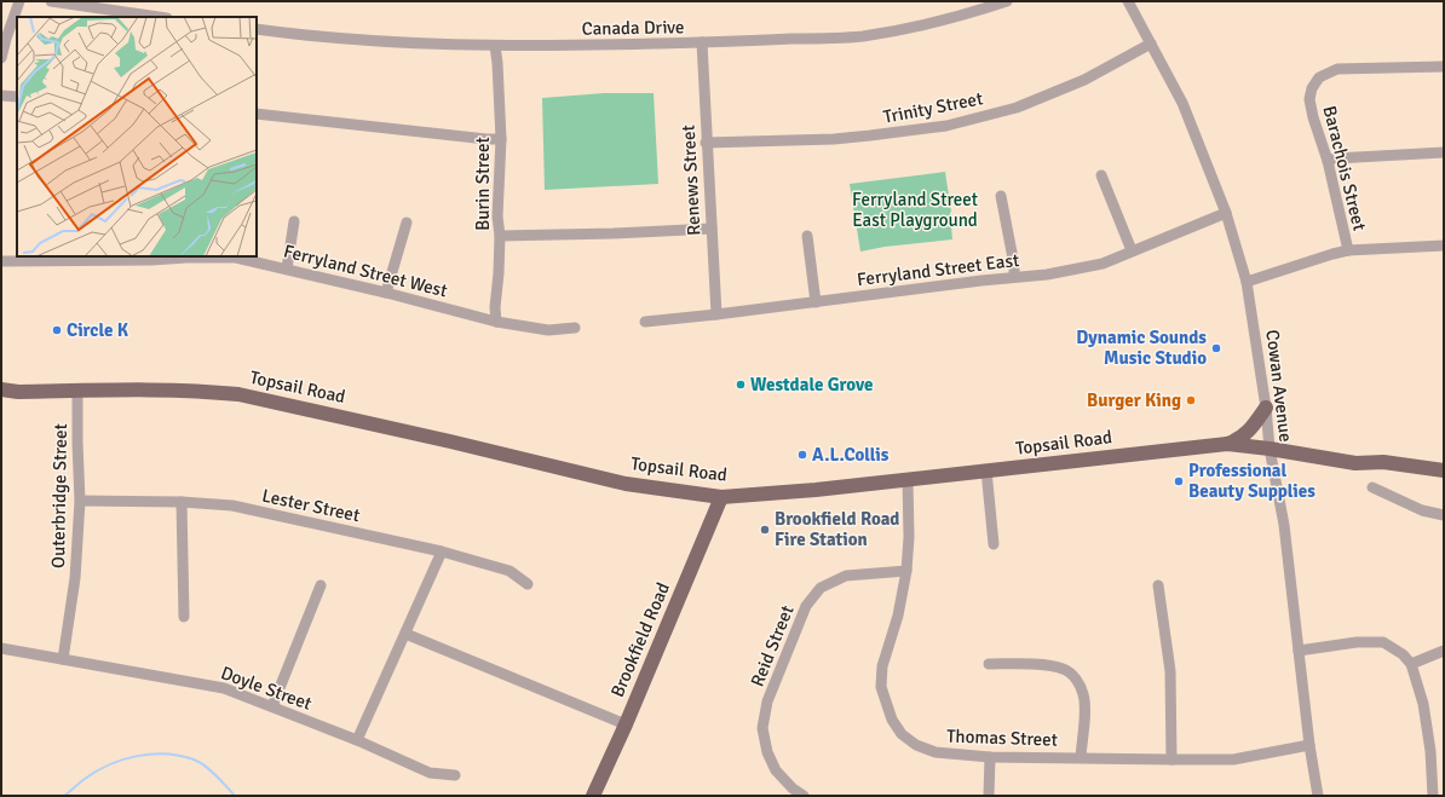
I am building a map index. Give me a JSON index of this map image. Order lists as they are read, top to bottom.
{
  "streets": {
    "main road": ["Topsail Road", "Brookfield Road"],
    "street": [
      "Canada Drive",
      "Trinity Street",
      "Barachois Street",
      "Renews Street",
      "Burin Street",
      "Ferryland Street East",
      "Ferryland Street West",
      "Cowan Avenue",
      "Outerbridge Street",
      "Lester Street",
      "Reid Street",
      "Doyle Street",
      "Thomas Street"
    ]
  },
  "crossings": [
    ["Canada Drive", "Renews Street"],
    ["Canada Drive", "Burin Street"],
    ["Trinity Street", "Renews Street"],
    ["Trinity Street", "Cowan Avenue"],
    ["Renews Street", "Ferryland Street East"],
    ["Burin Street", "Ferryland Street West"],
    ["Ferryland Street East", "Cowan Avenue"],
    ["Cowan Avenue", "Topsail Road"],
    ["Cowan Avenue", "Thomas Street"],
    ["Topsail Road", "Outerbridge Street"],
    ["Topsail Road", "Brookfield Road"],
    ["Topsail Road", "Thomas Street"],
    ["Outerbridge Street", "Lester Street"],
    ["Outerbridge Street", "Doyle Street"],
    ["Reid Street", "Thomas Street"]
  ],
  "parks": ["Ferryland Street East Playground"],
  "places": [
    "Circle K",
    "Dynamic Sounds Music Studio",
    "Westdale Grove",
    "Burger King",
    "A.L.Collis",
    "Professional Beauty Supplies",
    "Brookfield Road Fire Station"
  ]
}
